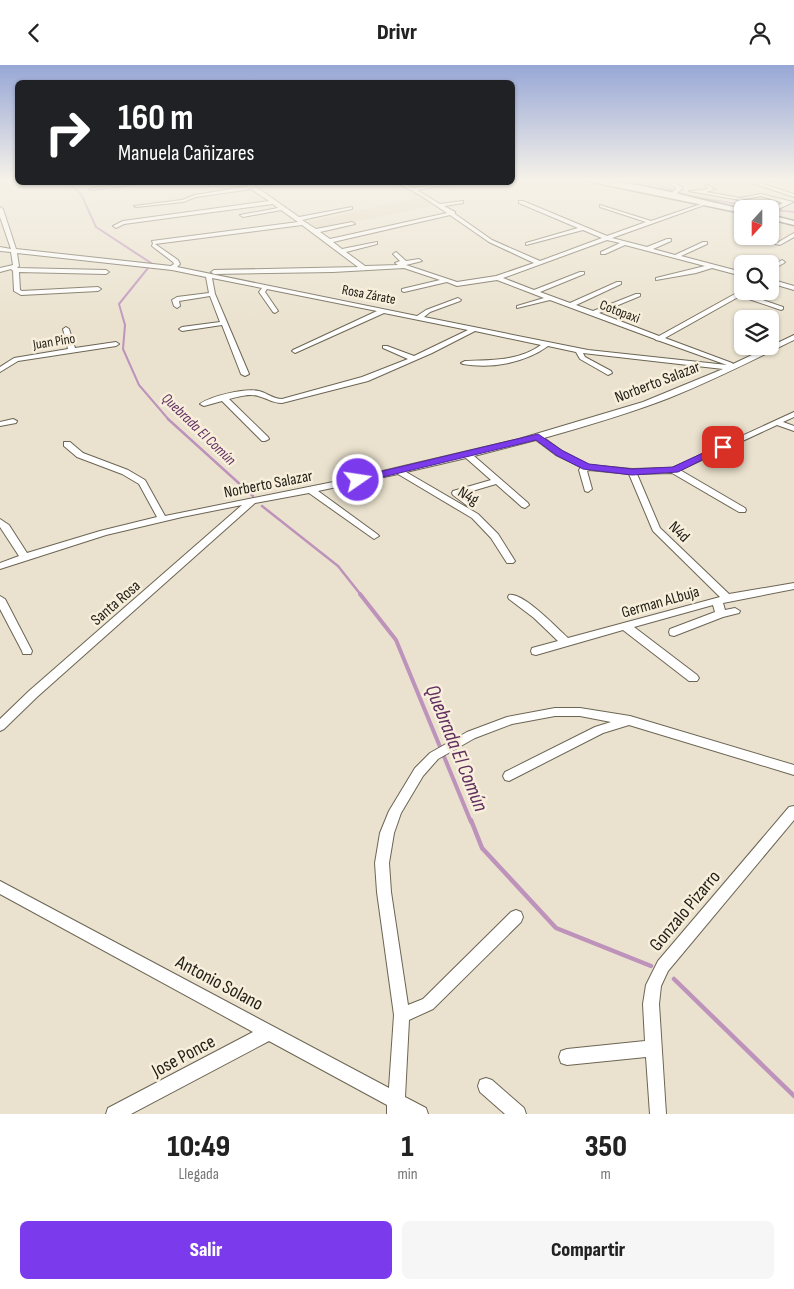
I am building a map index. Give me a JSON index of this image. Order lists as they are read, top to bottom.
{
  "streets": {
    "street": [
      "Rosa Zárate",
      "Cotopaxi",
      "Juan Pino",
      "Norberto Salazar",
      "N4g",
      "N4d",
      "German ALbuja",
      "Santa Rosa",
      "Gonzalo Pizarro",
      "Antonio Solano",
      "Jose Ponce"
    ]
  },
  "crossings": [
    ["Rosa Zárate", "Cotopaxi"],
    ["Rosa Zárate", "Norberto Salazar"],
    ["Cotopaxi", "Norberto Salazar"],
    ["Norberto Salazar", "N4g"],
    ["Norberto Salazar", "Santa Rosa"],
    ["N4d", "German ALbuja"],
    ["Antonio Solano", "Jose Ponce"]
  ],
  "water": ["Quebrada El Común"],
  "north": "bottom",
  "page": {
    "header": "Drivr",
    "turn": ["160 m", "Manuela Cañizares"],
    "eta": [
      "10:49",
      "Llegada",
      "1",
      "min",
      "350",
      "m"
    ],
    "buttons": ["Salir", "Compartir"]
  }
}
